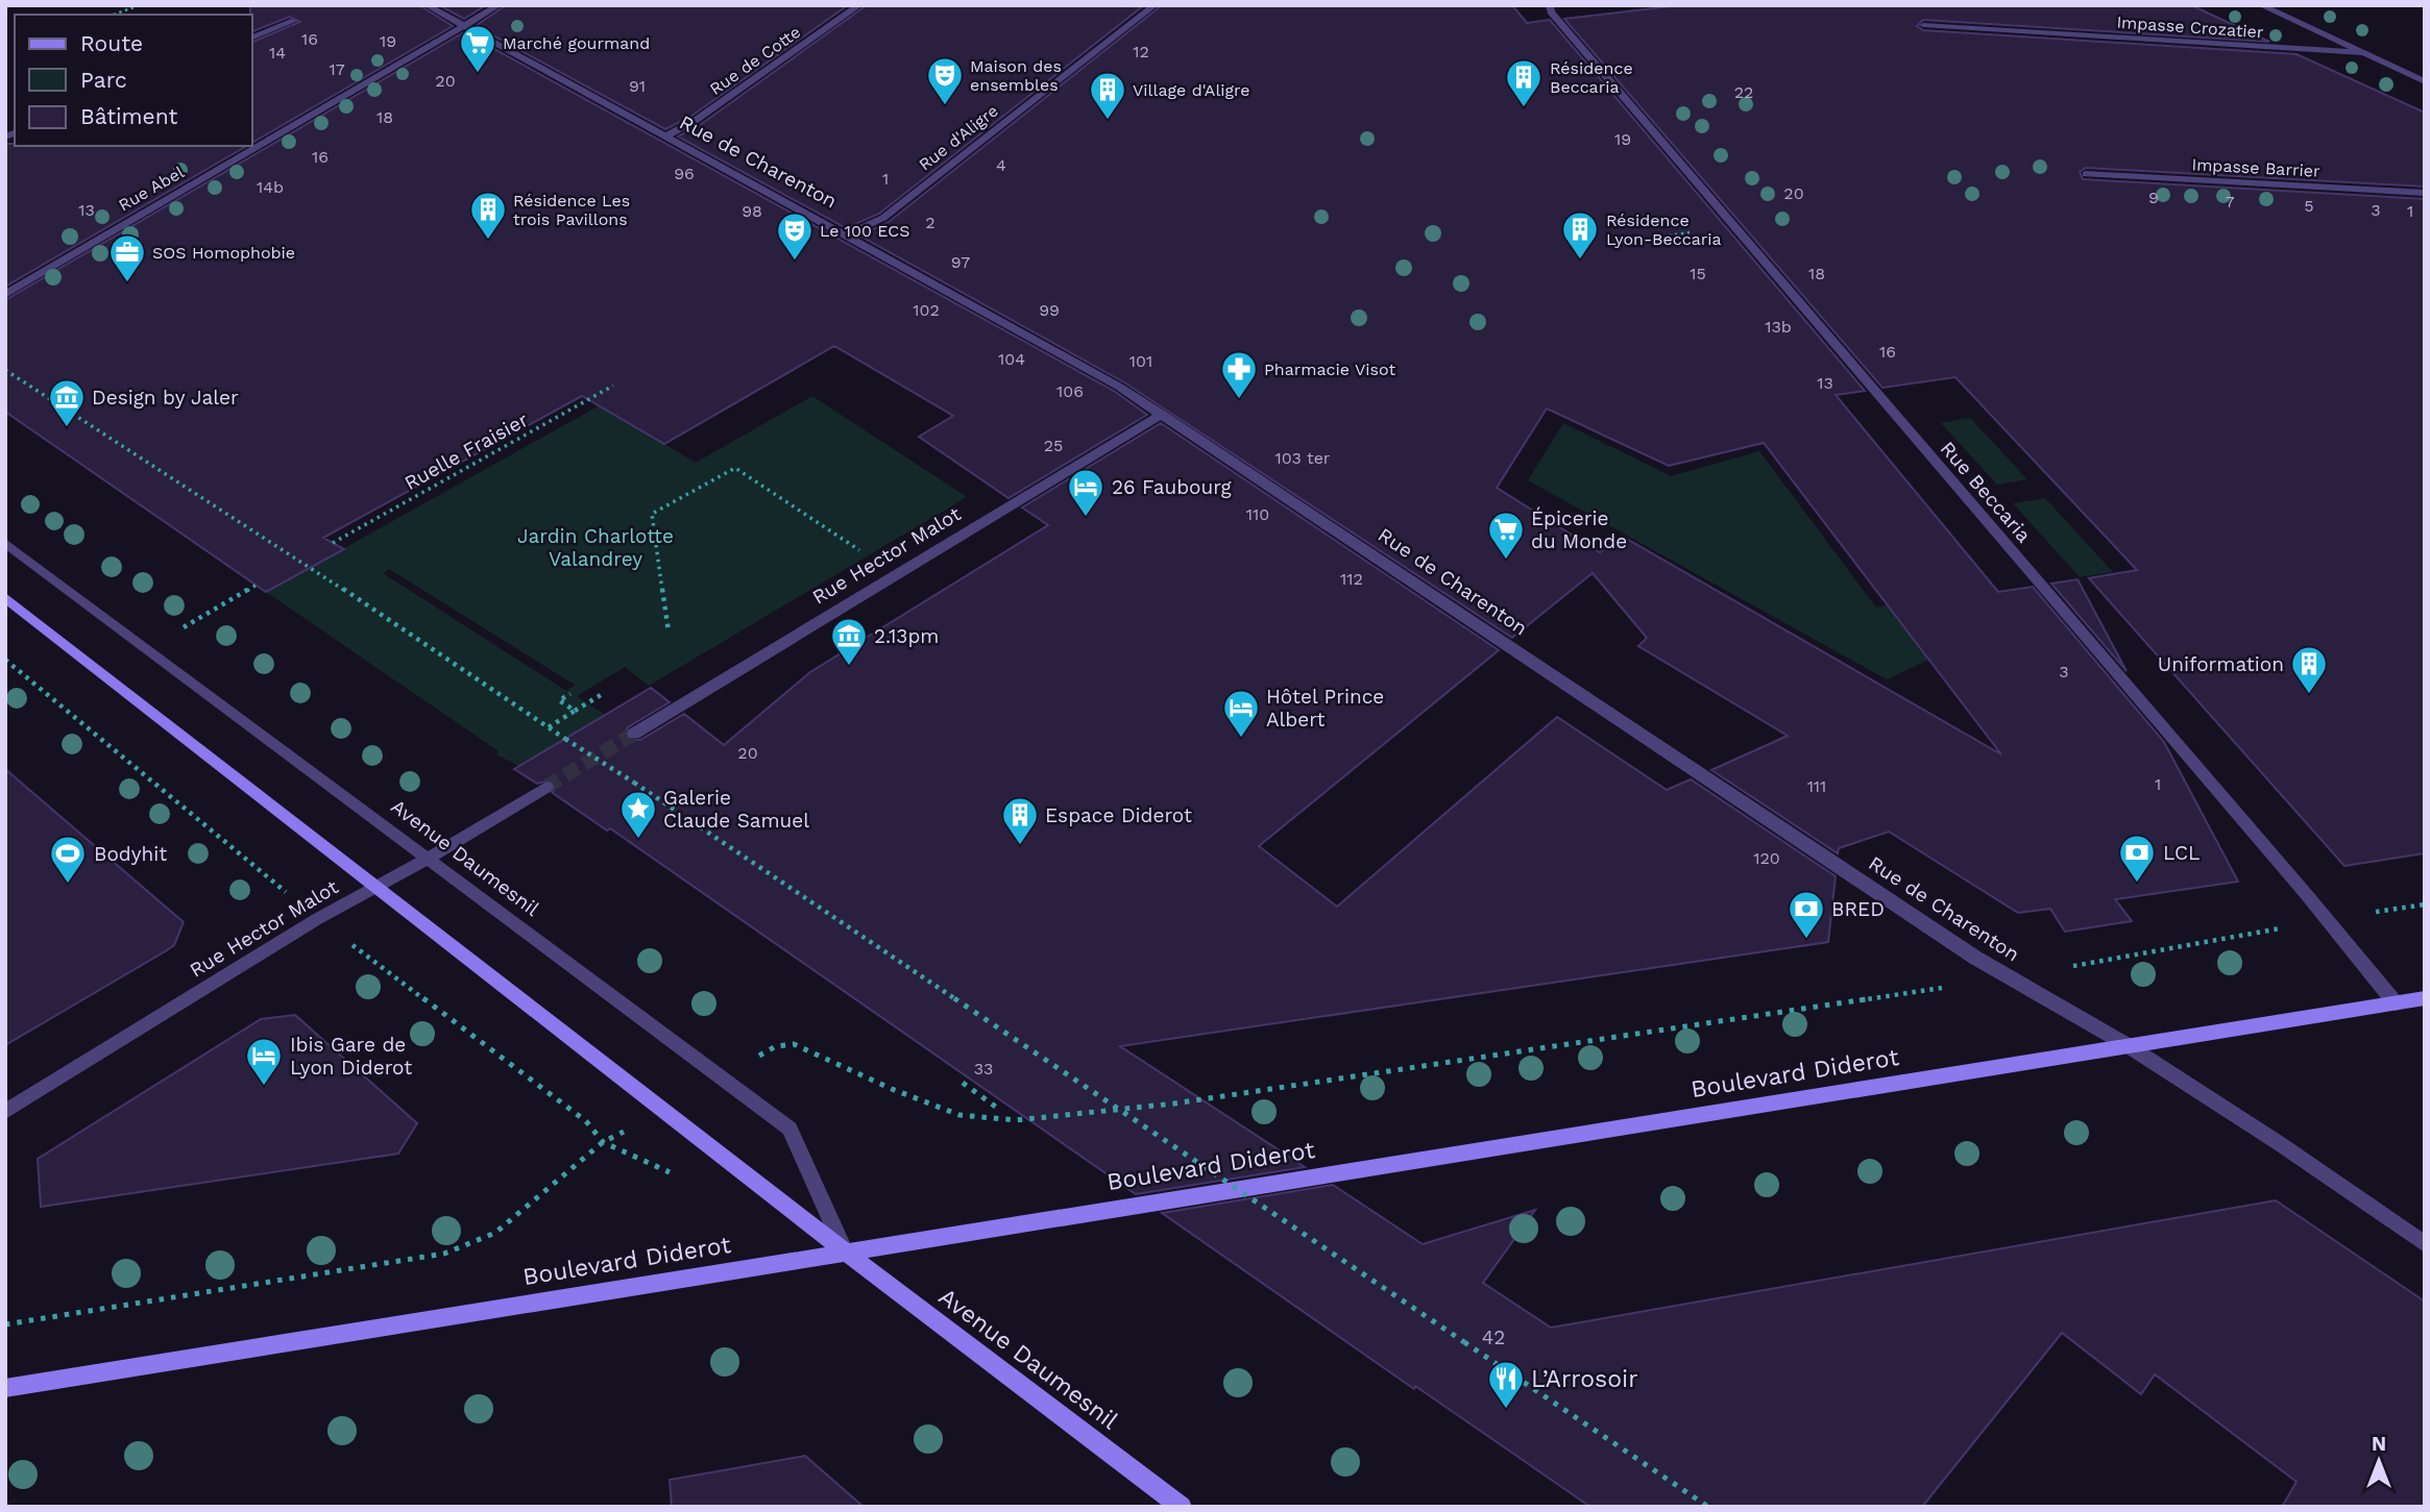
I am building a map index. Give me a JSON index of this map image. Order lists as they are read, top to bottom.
{
  "streets": {
    "main road": ["Avenue Daumesnil", "Boulevard Diderot"],
    "street": [
      "Impasse Crozatier",
      "Rue de Cotte",
      "Rue d'Aligre",
      "Rue de Charenton",
      "Impasse Barrier",
      "Rue Abel",
      "Rue Beccaria",
      "Rue Hector Malot"
    ],
    "path": ["Ruelle Fraisier"]
  },
  "crossings": [
    ["Rue de Cotte", "Rue de Charenton"],
    ["Rue d'Aligre", "Rue de Charenton"],
    ["Rue de Charenton", "Rue Abel"],
    ["Rue de Charenton", "Rue Hector Malot"],
    ["Rue de Charenton", "Boulevard Diderot"],
    ["Rue Beccaria", "Boulevard Diderot"],
    ["Rue Hector Malot", "Avenue Daumesnil"],
    ["Avenue Daumesnil", "Boulevard Diderot"]
  ],
  "parks": ["Jardin Charlotte Valandrey"],
  "places": {
    "supermarket": ["Marché gourmand", "Épicerie du Monde"],
    "theatre": ["Maison des ensembles", "Le 100 ECS"],
    "building": [
      "Résidence Beccaria",
      "Village d'Aligre",
      "Résidence Les trois Pavillons",
      "Résidence Lyon-Beccaria",
      "Uniformation",
      "Espace Diderot"
    ],
    "office": ["SOS Homophobie"],
    "pharmacy": ["Pharmacie Visot"],
    "museum": ["Design by Jaler", "2.13pm"],
    "hotel": ["26 Faubourg", "Hôtel Prince Albert", "Ibis Gare de Lyon Diderot"],
    "place": ["Galerie Claude Samuel"],
    "bank": ["LCL", "BRED"],
    "sports": ["Bodyhit"],
    "restaurant": ["L’Arrosoir"]
  },
  "house_numbers": [
    "16",
    "19",
    "12",
    "14",
    "17",
    "20",
    "91",
    "22",
    "18",
    "19",
    "16",
    "4",
    "96",
    "1",
    "14b",
    "20",
    "9",
    "7",
    "5",
    "13",
    "3",
    "98",
    "1",
    "2",
    "97",
    "15",
    "18",
    "102",
    "99",
    "13b",
    "16",
    "104",
    "101",
    "13",
    "106",
    "25",
    "103 ter",
    "110",
    "112",
    "3",
    "20",
    "1",
    "111",
    "120",
    "33",
    "42"
  ],
  "legend": ["Route", "Parc", "Bâtiment"],
  "north": "top"
}
